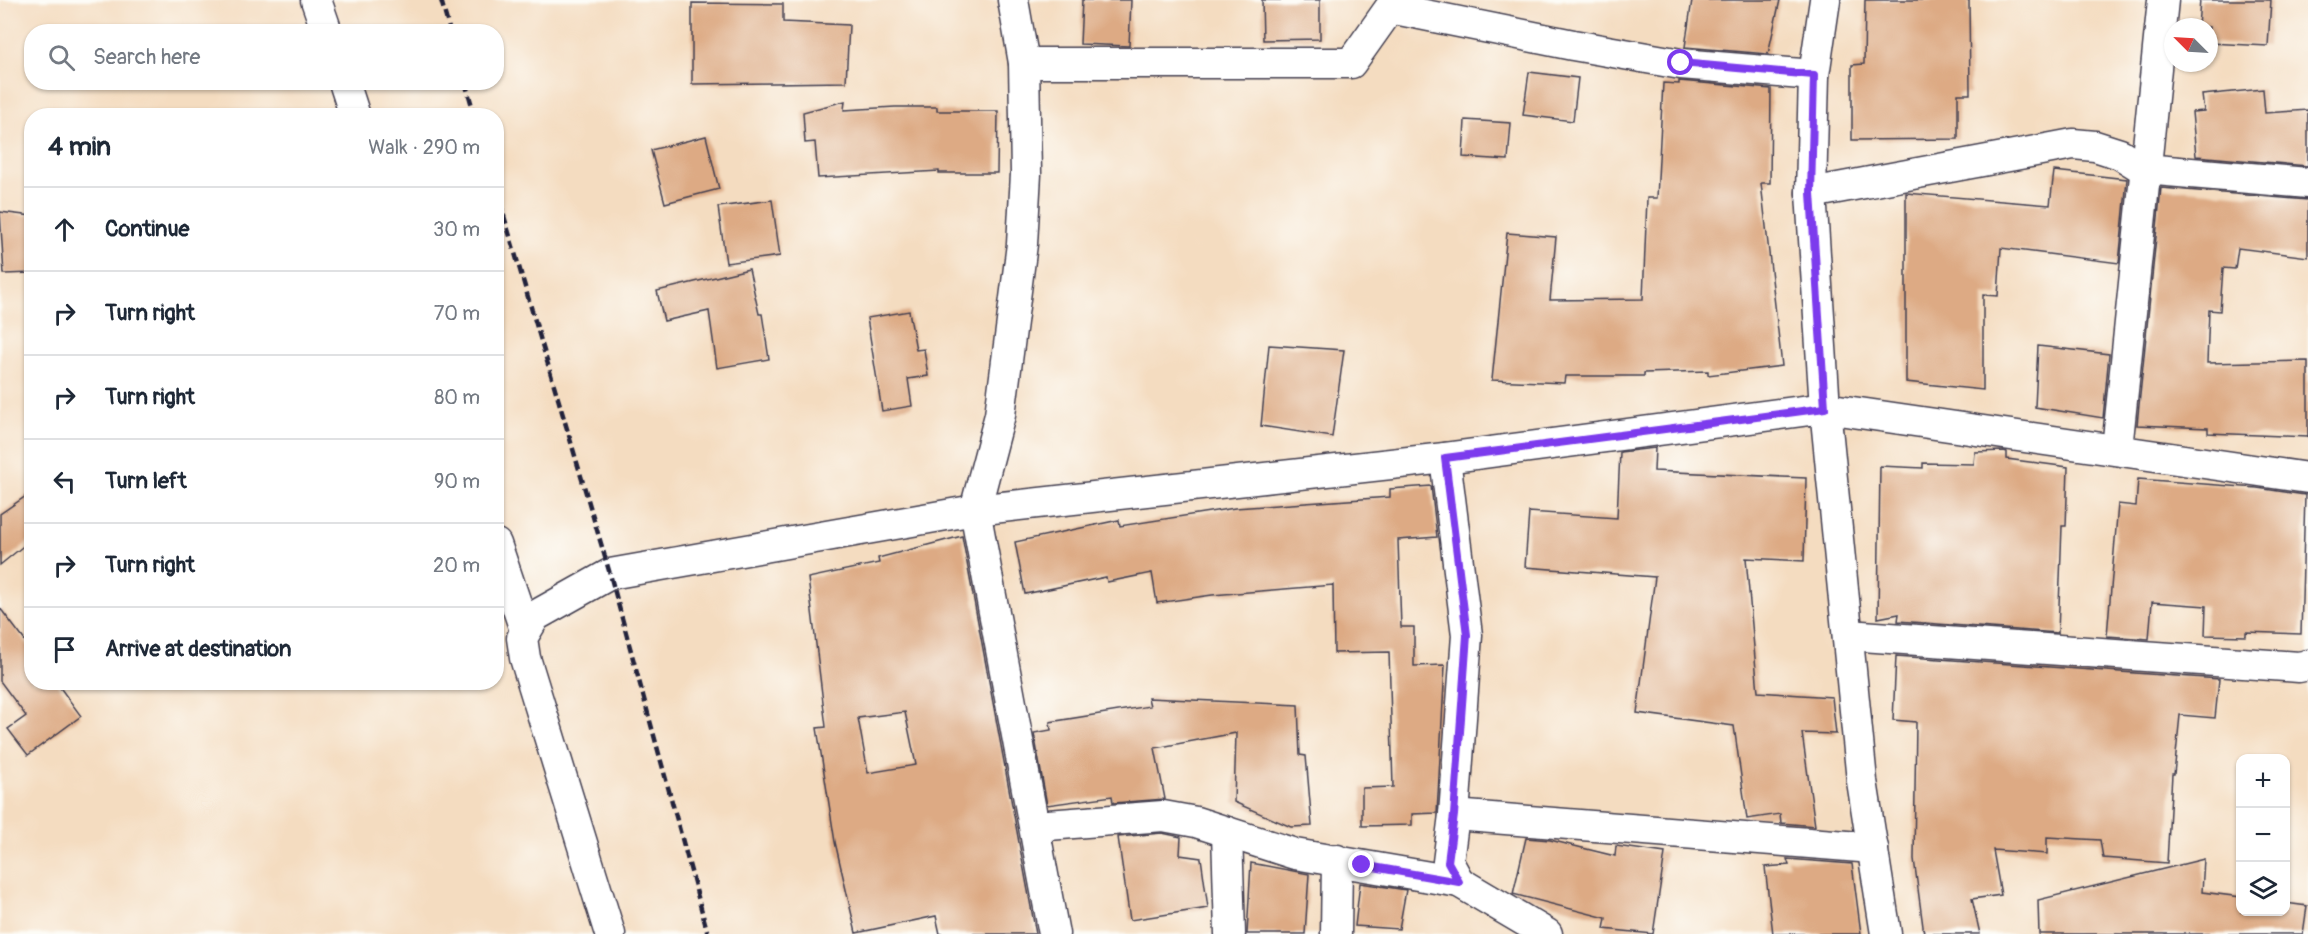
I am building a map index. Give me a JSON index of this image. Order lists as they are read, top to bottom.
{
  "north": "top left",
  "page": {
    "search": "Search here",
    "heading": ["4 min", "Walk · 290 m"],
    "list": [
      ["Continue", "30 m"],
      ["Turn right", "70 m"],
      ["Turn right", "80 m"],
      ["Turn left", "90 m"],
      ["Turn right", "20 m"],
      "Arrive at destination"
    ],
    "map_buttons": ["+", "−"]
  }
}
